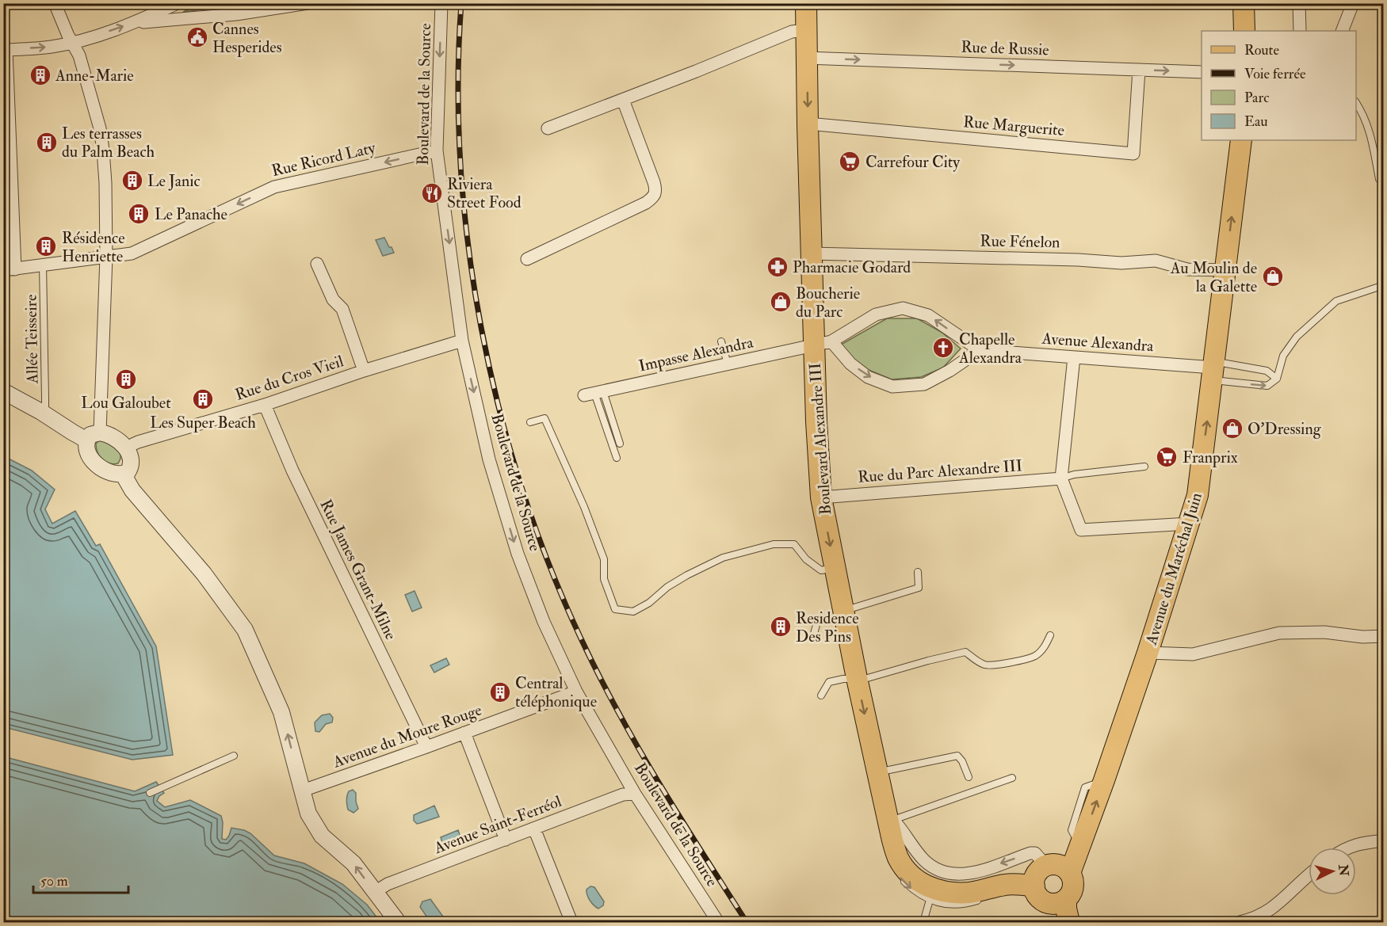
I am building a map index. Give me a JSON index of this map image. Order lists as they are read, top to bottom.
{
  "streets": {
    "main road": ["Boulevard Alexandre III", "Avenue du Maréchal Juin"],
    "street": [
      "Rue de Russie",
      "Boulevard de la Source",
      "Rue Marguerite",
      "Rue Ricord Laty",
      "Rue Fénelon",
      "Avenue Alexandra",
      "Impasse Alexandra",
      "Rue du Cros Vieil",
      "Rue du Parc Alexandre III",
      "Rue James Grant-Milne",
      "Avenue du Moure Rouge",
      "Avenue Saint-Ferréol"
    ],
    "lane": ["Allée Teisseire"]
  },
  "crossings": [
    ["Rue de Russie", "Rue Marguerite"],
    ["Rue de Russie", "Boulevard Alexandre III"],
    ["Boulevard de la Source", "Rue Ricord Laty"],
    ["Boulevard de la Source", "Rue du Cros Vieil"],
    ["Boulevard de la Source", "Avenue du Moure Rouge"],
    ["Boulevard de la Source", "Avenue Saint-Ferréol"],
    ["Rue Marguerite", "Boulevard Alexandre III"],
    ["Rue Ricord Laty", "Allée Teisseire"],
    ["Rue Fénelon", "Boulevard Alexandre III"],
    ["Rue Fénelon", "Avenue du Maréchal Juin"],
    ["Avenue Alexandra", "Impasse Alexandra"],
    ["Avenue Alexandra", "Boulevard Alexandre III"],
    ["Avenue Alexandra", "Avenue du Maréchal Juin"],
    ["Impasse Alexandra", "Boulevard Alexandre III"],
    ["Rue du Cros Vieil", "Rue James Grant-Milne"],
    ["Boulevard Alexandre III", "Rue du Parc Alexandre III"],
    ["Boulevard Alexandre III", "Avenue du Maréchal Juin"],
    ["Rue James Grant-Milne", "Avenue du Moure Rouge"]
  ],
  "one_way": [
    "Rue de Russie",
    "Boulevard de la Source",
    "Rue Ricord Laty",
    "Avenue Alexandra",
    "Avenue du Maréchal Juin"
  ],
  "places": {
    "public building": ["Cannes Hesperides"],
    "building": [
      "Anne-Marie",
      "Les terrasses du Palm Beach",
      "Le Janic",
      "Le Panache",
      "Résidence Henriette",
      "Lou Galoubet",
      "Les Super Beach",
      "Residence Des Pins",
      "Central téléphonique"
    ],
    "supermarket": ["Carrefour City", "Franprix"],
    "restaurant": ["Riviera Street Food"],
    "pharmacy": ["Pharmacie Godard"],
    "shop": ["Au Moulin de la Galette", "Boucherie du Parc", "O'Dressing"],
    "church": ["Chapelle Alexandra"]
  },
  "legend": [
    "Route",
    "Voie ferrée",
    "Parc",
    "Eau"
  ],
  "scale_bar": "50 m",
  "north": "right"
}
